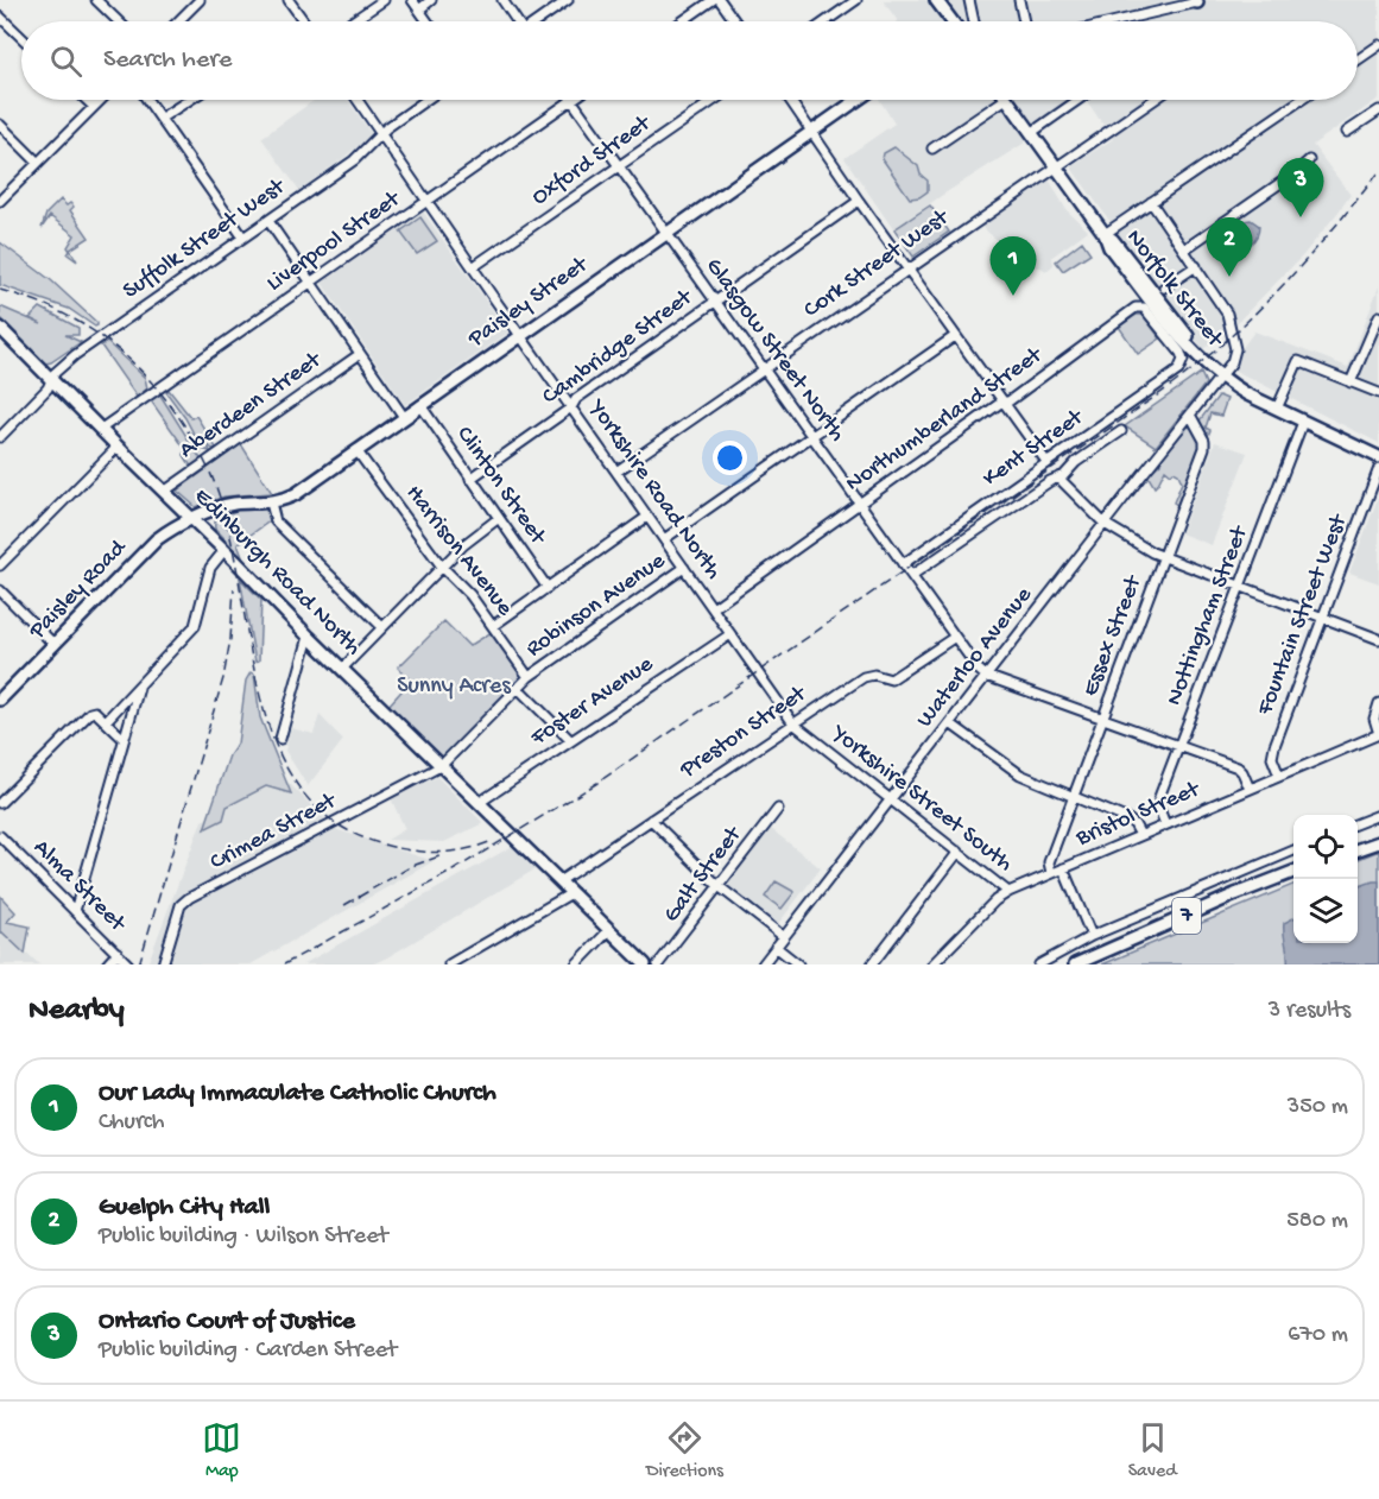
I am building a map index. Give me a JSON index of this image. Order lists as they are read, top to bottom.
{
  "streets": {
    "main road": [
      "Norfolk Street",
      "Paisley Street",
      "Edinburgh Road North",
      "Paisley Road",
      "7"
    ],
    "street": [
      "Oxford Street",
      "Suffolk Street West",
      "Liverpool Street",
      "Cork Street West",
      "Cambridge Street",
      "Glasgow Street North",
      "Aberdeen Street",
      "Northumberland Street",
      "Kent Street",
      "Clinton Street",
      "Yorkshire Road North",
      "Harrison Avenue",
      "Robinson Avenue",
      "Fountain Street West",
      "Nottingham Street",
      "Essex Street",
      "Waterloo Avenue",
      "Foster Avenue",
      "Preston Street",
      "Yorkshire Street South",
      "Bristol Street",
      "Crimea Street",
      "Galt Street",
      "Alma Street"
    ]
  },
  "crossings": [
    ["Oxford Street", "Glasgow Street North"],
    ["Oxford Street", "Yorkshire Road North"],
    ["Suffolk Street West", "Yorkshire Road North"],
    ["Suffolk Street West", "Edinburgh Road North"],
    ["Liverpool Street", "Glasgow Street North"],
    ["Liverpool Street", "Yorkshire Road North"],
    ["Liverpool Street", "Edinburgh Road North"],
    ["Cork Street West", "Norfolk Street"],
    ["Cork Street West", "Glasgow Street North"],
    ["Cork Street West", "Yorkshire Road North"],
    ["Norfolk Street", "Nottingham Street"],
    ["Norfolk Street", "Waterloo Avenue"],
    ["Paisley Street", "Glasgow Street North"],
    ["Paisley Street", "Clinton Street"],
    ["Paisley Street", "Yorkshire Road North"],
    ["Paisley Street", "Harrison Avenue"],
    ["Paisley Street", "Edinburgh Road North"],
    ["Paisley Street", "Paisley Road"],
    ["Cambridge Street", "Glasgow Street North"],
    ["Cambridge Street", "Clinton Street"],
    ["Cambridge Street", "Yorkshire Road North"],
    ["Glasgow Street North", "Northumberland Street"],
    ["Glasgow Street North", "Kent Street"],
    ["Glasgow Street North", "Waterloo Avenue"],
    ["Glasgow Street North", "Preston Street"],
    ["Aberdeen Street", "Edinburgh Road North"],
    ["Northumberland Street", "Kent Street"],
    ["Northumberland Street", "Yorkshire Road North"],
    ["Yorkshire Road North", "Robinson Avenue"],
    ["Yorkshire Road North", "Foster Avenue"],
    ["Yorkshire Road North", "Yorkshire Street South"],
    ["Harrison Avenue", "Robinson Avenue"],
    ["Edinburgh Road North", "Paisley Road"],
    ["Edinburgh Road North", "Robinson Avenue"],
    ["Edinburgh Road North", "Foster Avenue"],
    ["Edinburgh Road North", "Preston Street"],
    ["Edinburgh Road North", "Crimea Street"],
    ["Robinson Avenue", "Crimea Street"],
    ["Fountain Street West", "Bristol Street"],
    ["Nottingham Street", "Bristol Street"],
    ["Essex Street", "Waterloo Avenue"],
    ["Essex Street", "Bristol Street"],
    ["Waterloo Avenue", "Yorkshire Street South"],
    ["Preston Street", "Yorkshire Street South"],
    ["Yorkshire Street South", "Bristol Street"]
  ],
  "parks": ["Sunny Acres"],
  "page": {
    "search": "Search here",
    "pins": ["3", "2", "1"],
    "heading": ["Nearby", "3 results"],
    "list": [
      {
        "mark": "1",
        "name": "Our Lady Immaculate Catholic Church",
        "note": "Church",
        "value": "350 m"
      },
      {
        "mark": "2",
        "name": "Guelph City Hall",
        "note": "Public building · Wilson Street",
        "value": "580 m"
      },
      {
        "mark": "3",
        "name": "Ontario Court of Justice",
        "note": "Public building · Carden Street",
        "value": "670 m"
      }
    ],
    "nav": ["Map", "Directions", "Saved"]
  }
}
